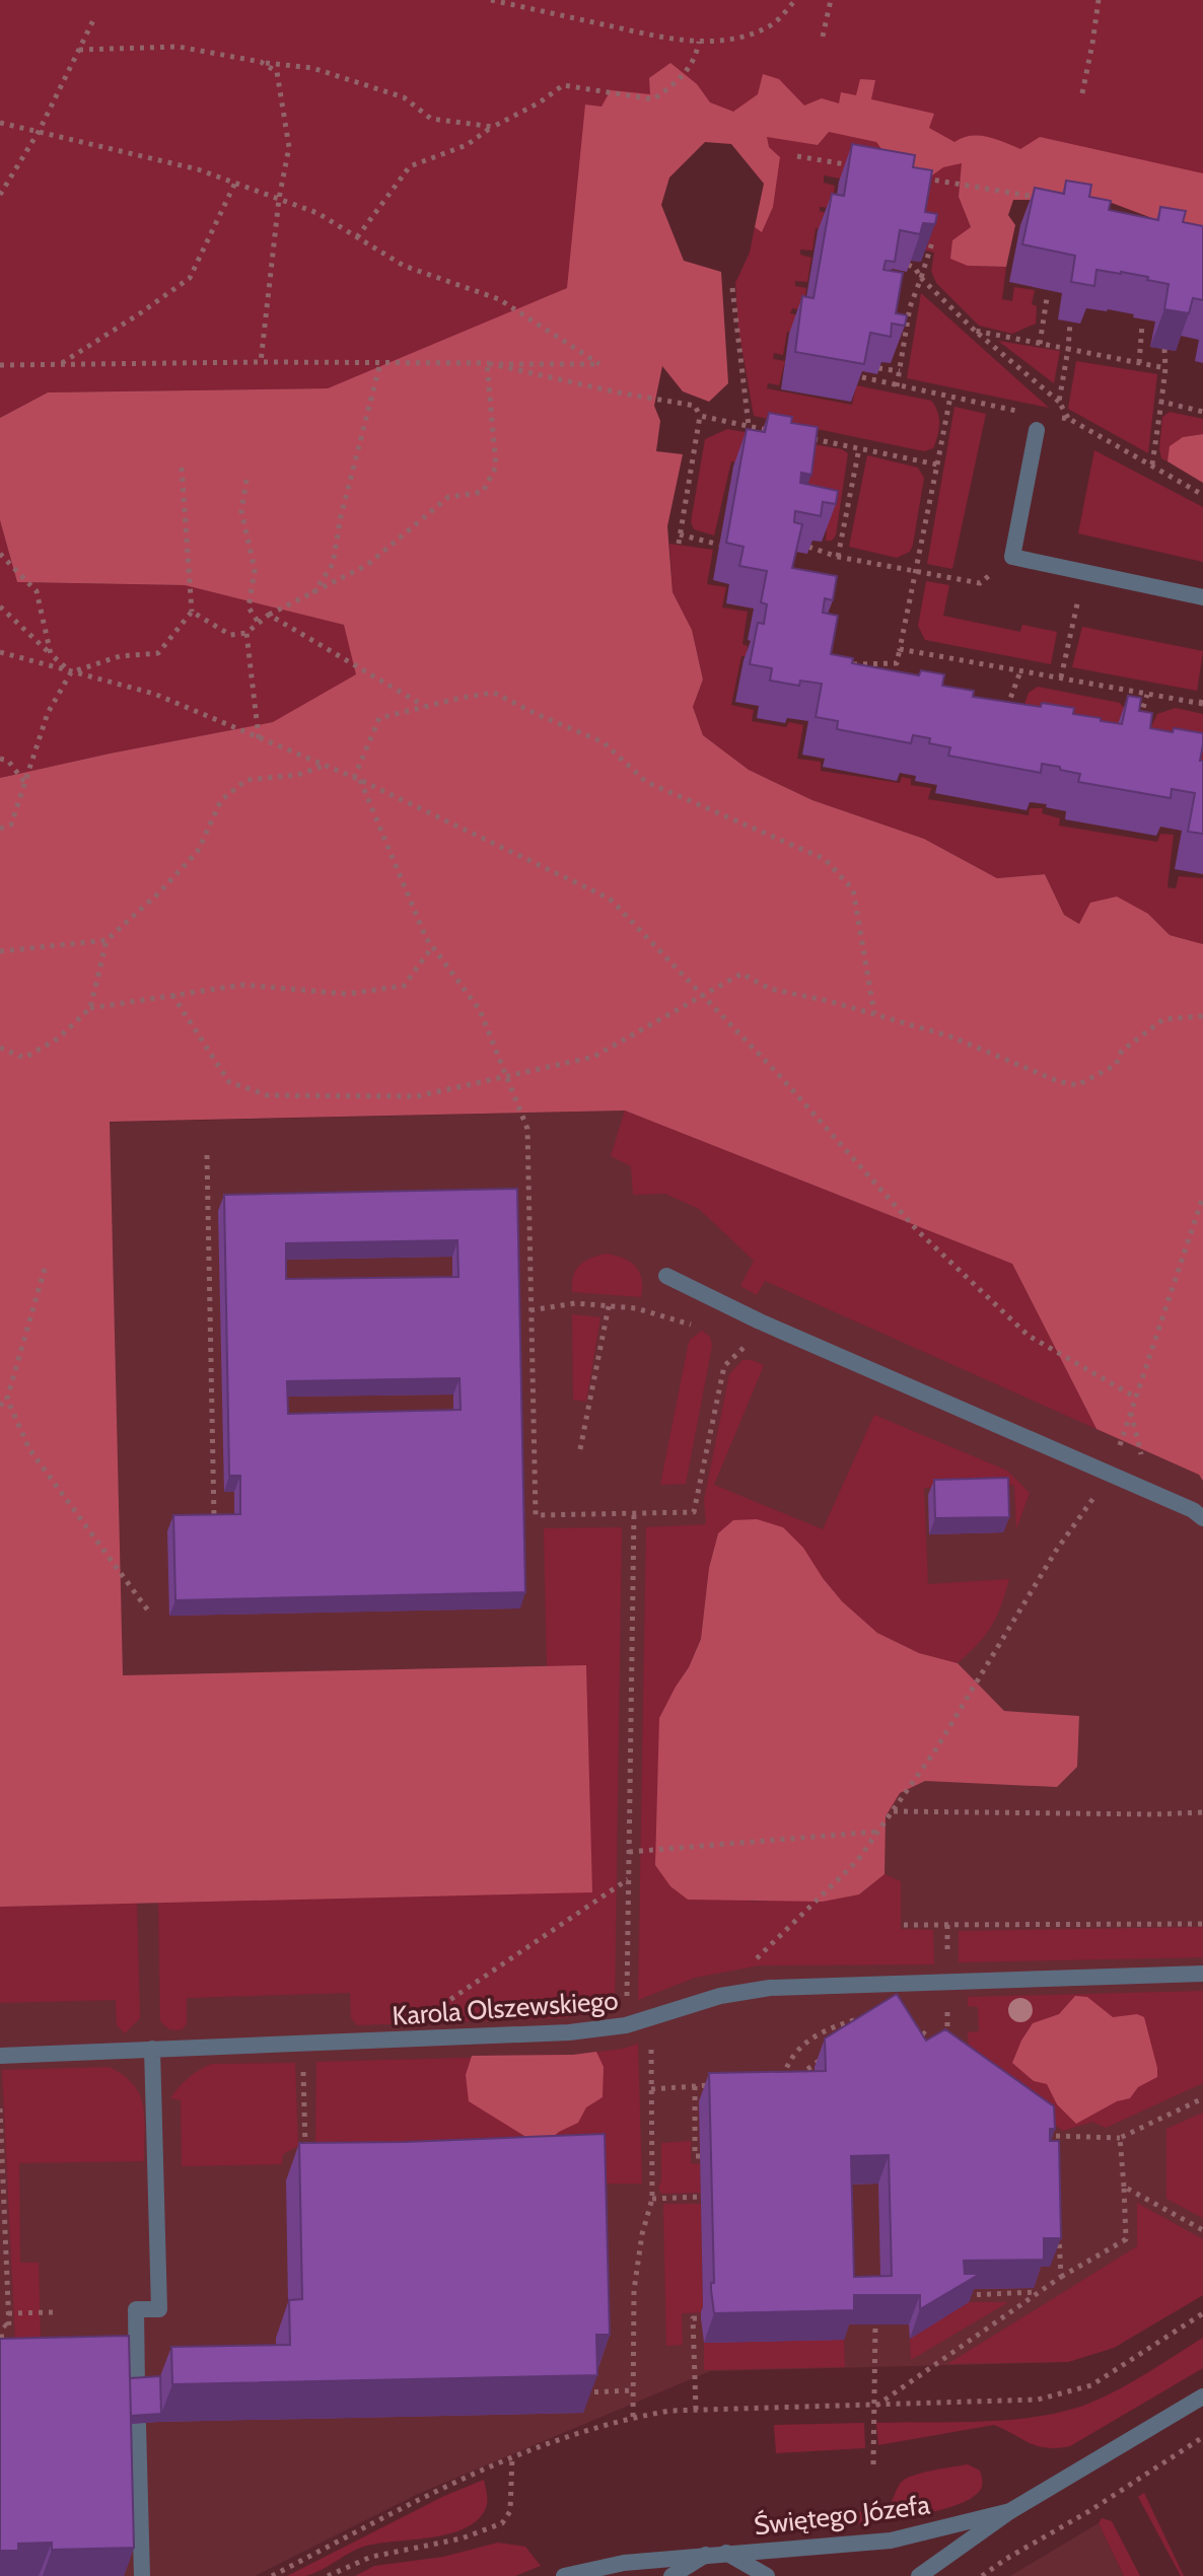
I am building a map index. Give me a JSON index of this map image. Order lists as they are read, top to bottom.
{
  "streets": {
    "street": ["Karola Olszewskiego", "Świętego Józefa"]
  }
}
